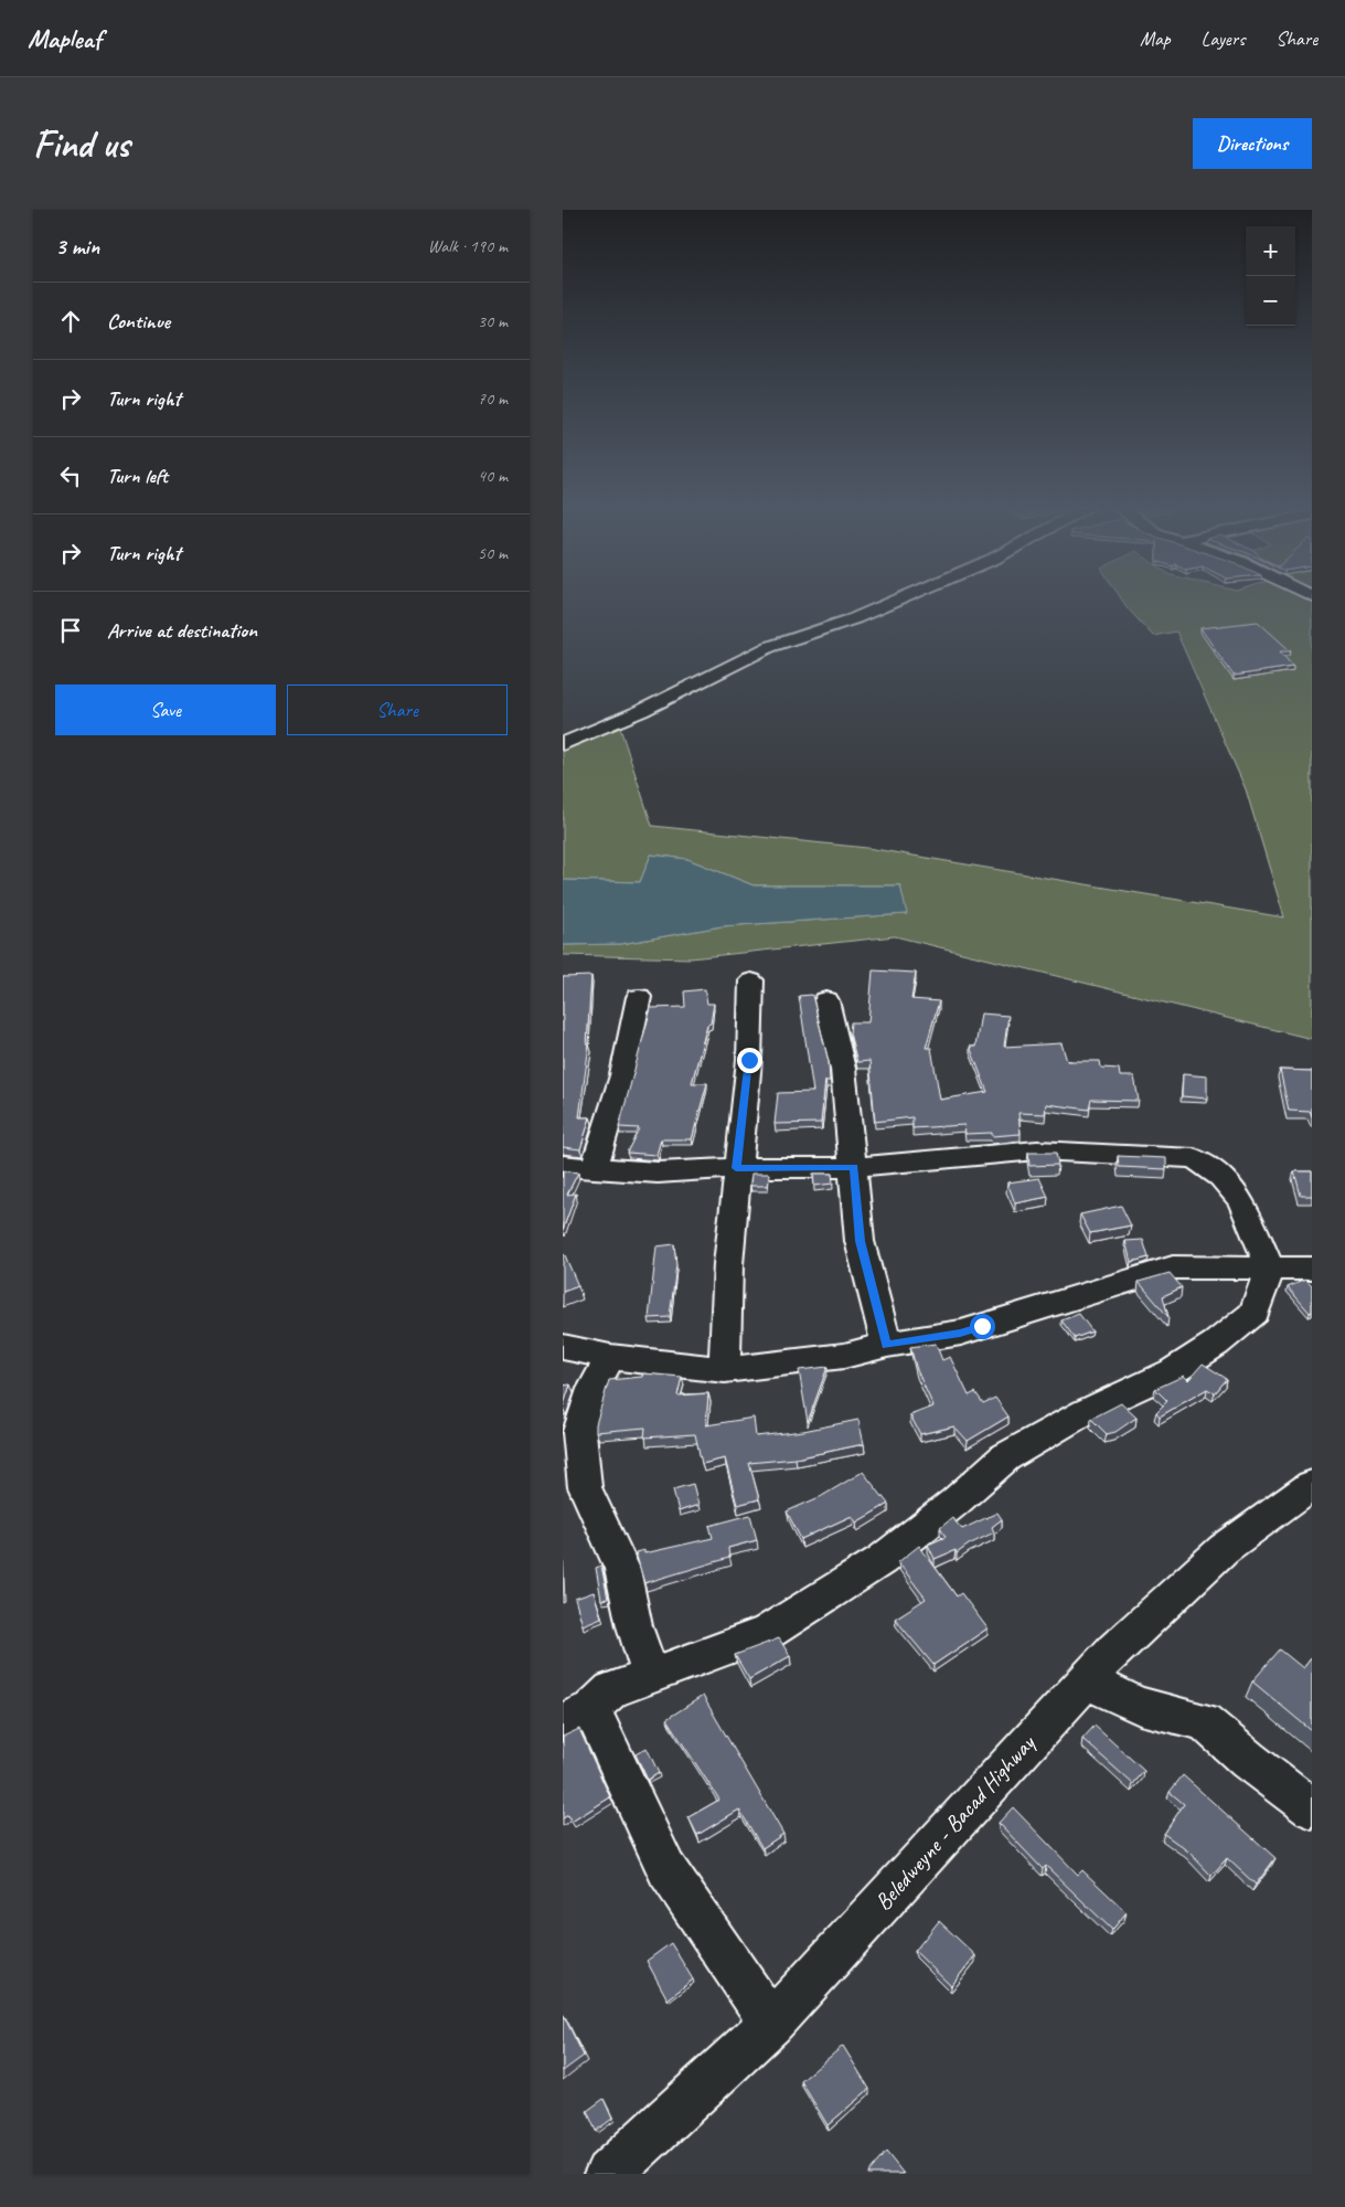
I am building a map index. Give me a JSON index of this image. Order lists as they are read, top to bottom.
{
  "streets": {
    "street": ["Beledweyne - Bacad Highway"]
  },
  "page": {
    "header": "Mapleaf",
    "nav": ["Map", "Layers", "Share"],
    "buttons": [
      "Directions",
      ["Save", "Share"]
    ],
    "title": "Find us",
    "heading": ["3 min", "Walk · 190 m"],
    "map_buttons": ["+", "−"],
    "list": [
      ["Continue", "30 m"],
      ["Turn right", "70 m"],
      ["Turn left", "40 m"],
      ["Turn right", "50 m"],
      "Arrive at destination"
    ]
  }
}
